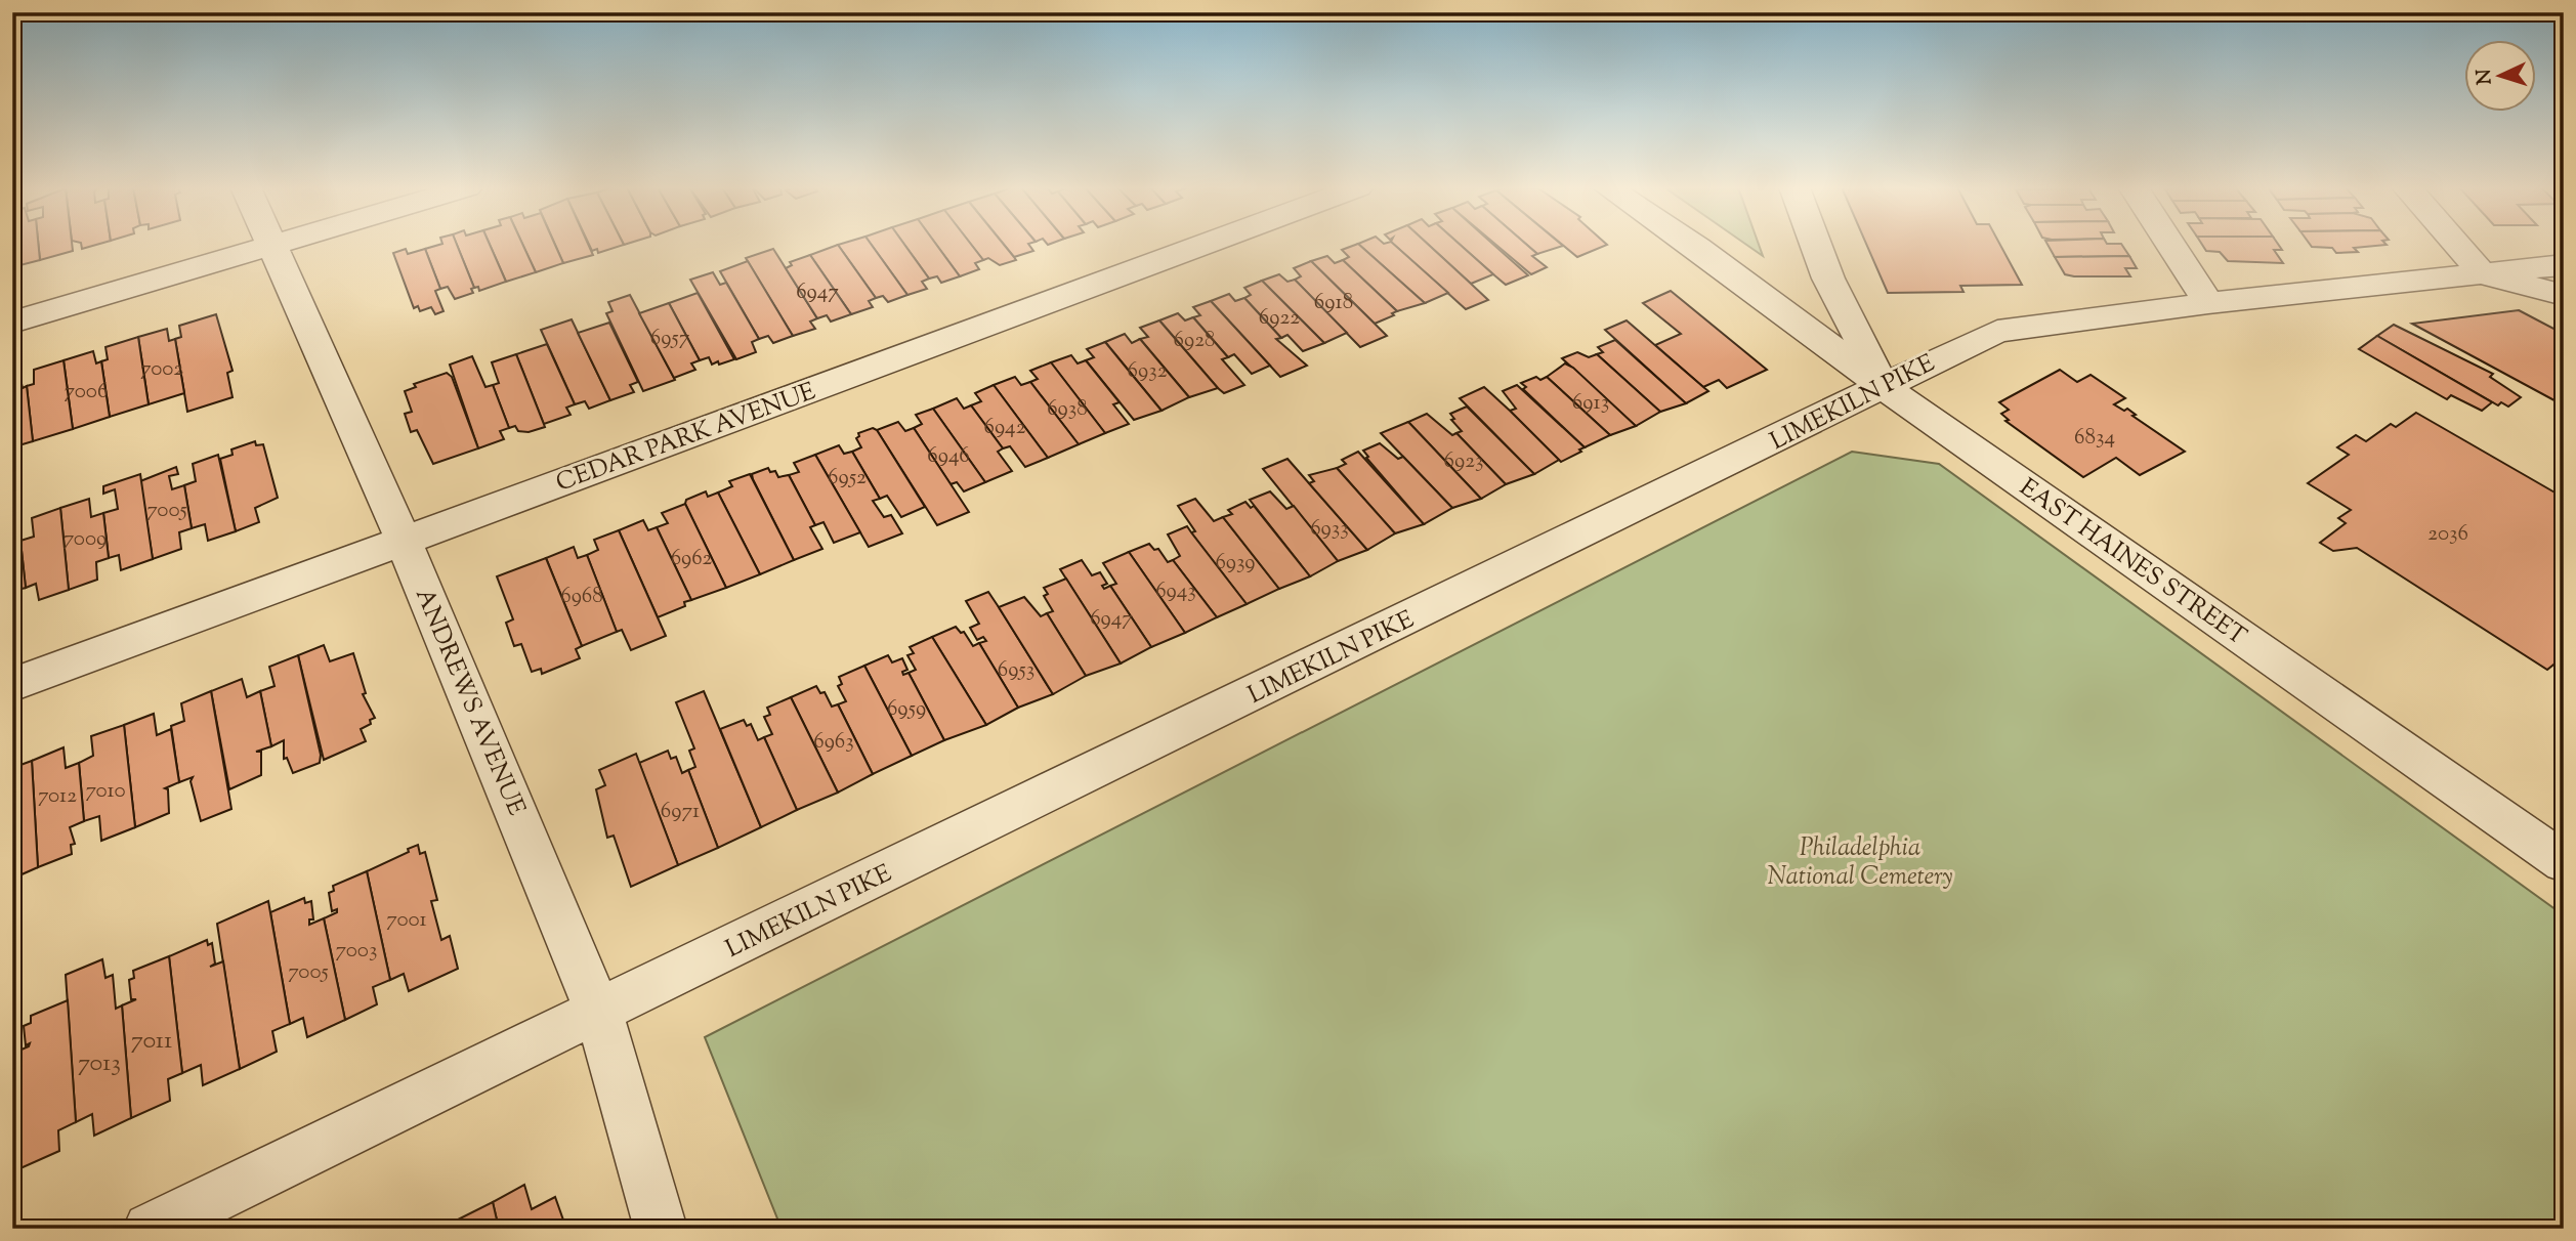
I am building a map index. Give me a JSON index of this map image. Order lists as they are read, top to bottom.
{
  "streets": {
    "street": [
      "LIMEKILN PIKE",
      "CEDAR PARK AVENUE",
      "EAST HAINES STREET",
      "ANDREWS AVENUE"
    ]
  },
  "crossings": [
    ["LIMEKILN PIKE", "EAST HAINES STREET"],
    ["LIMEKILN PIKE", "ANDREWS AVENUE"],
    ["CEDAR PARK AVENUE", "ANDREWS AVENUE"]
  ],
  "parks": ["Philadelphia National Cemetery"],
  "house_numbers": [
    "6947",
    "6918",
    "6922",
    "6957",
    "6928",
    "7002",
    "6932",
    "7006",
    "6913",
    "6938",
    "6942",
    "6834",
    "6946",
    "6923",
    "6952",
    "7005",
    "6933",
    "2036",
    "7009",
    "6962",
    "6939",
    "6943",
    "6968",
    "6947",
    "6953",
    "6959",
    "6963",
    "7010",
    "7012",
    "6971",
    "7001",
    "7003",
    "7005",
    "7011",
    "7013"
  ],
  "north": "left"
}
